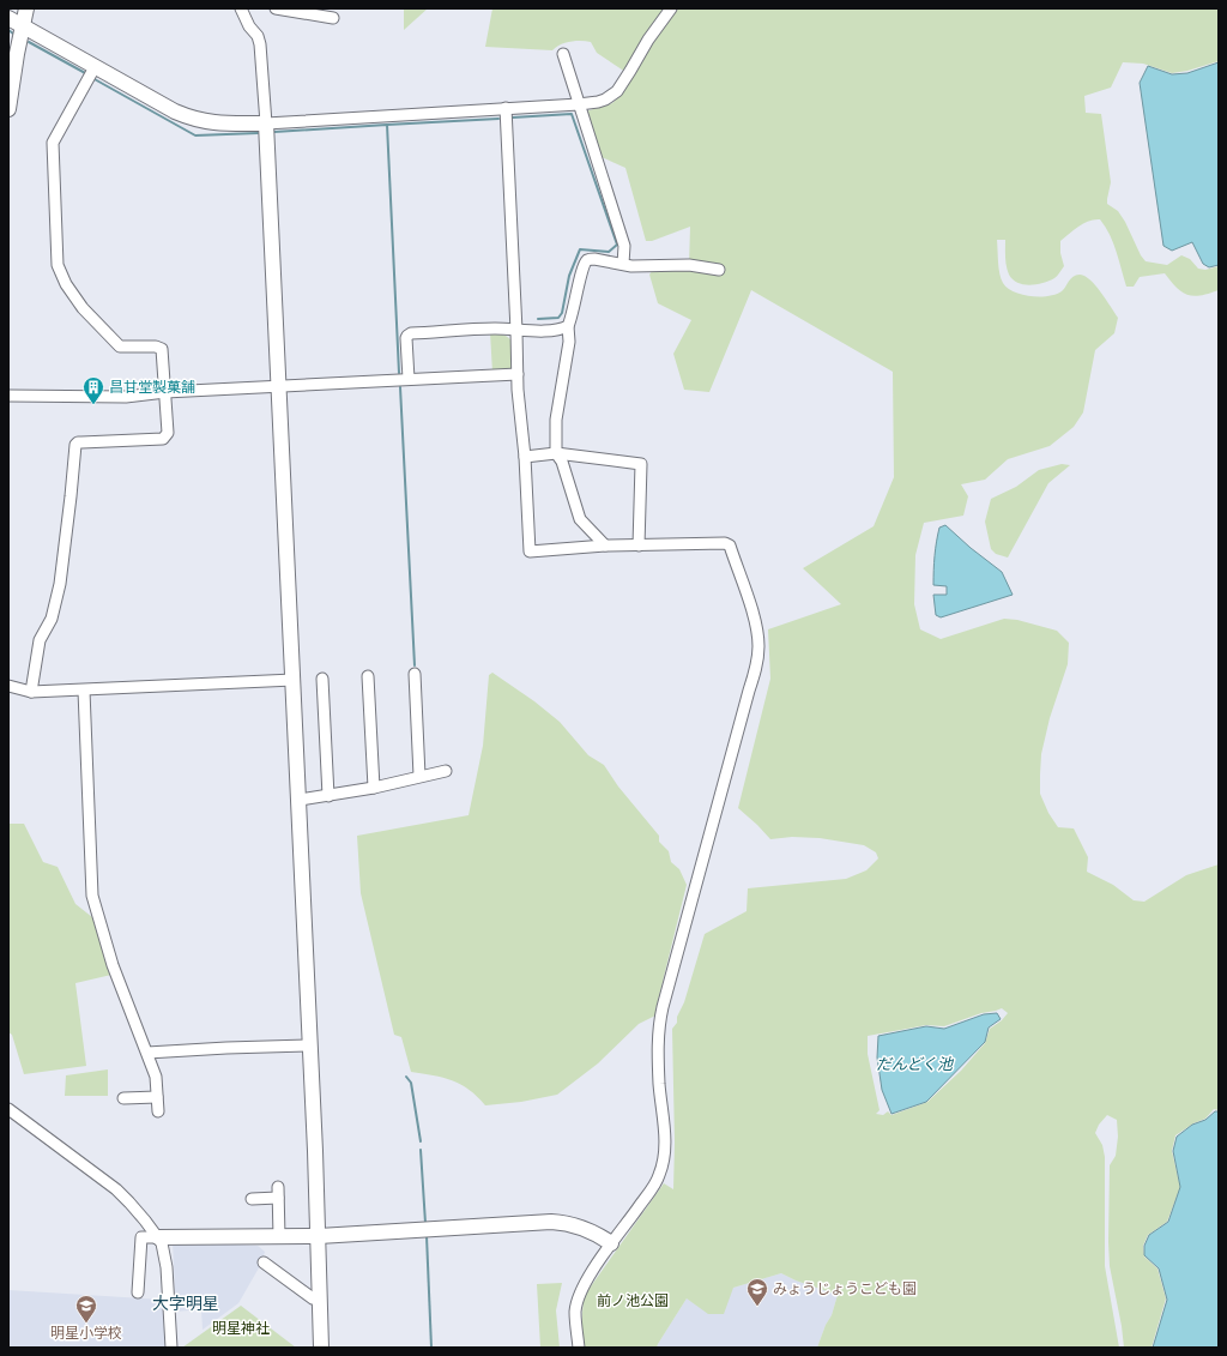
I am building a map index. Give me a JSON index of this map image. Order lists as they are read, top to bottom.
{
  "districts": ["大字明星"],
  "water": ["だんどく池"],
  "parks": ["前ノ池公園", "明星神社"],
  "places": {
    "building": ["昌甘堂製菓舗"],
    "school or university": ["みょうじょうこども園", "明星小学校"]
  }
}
